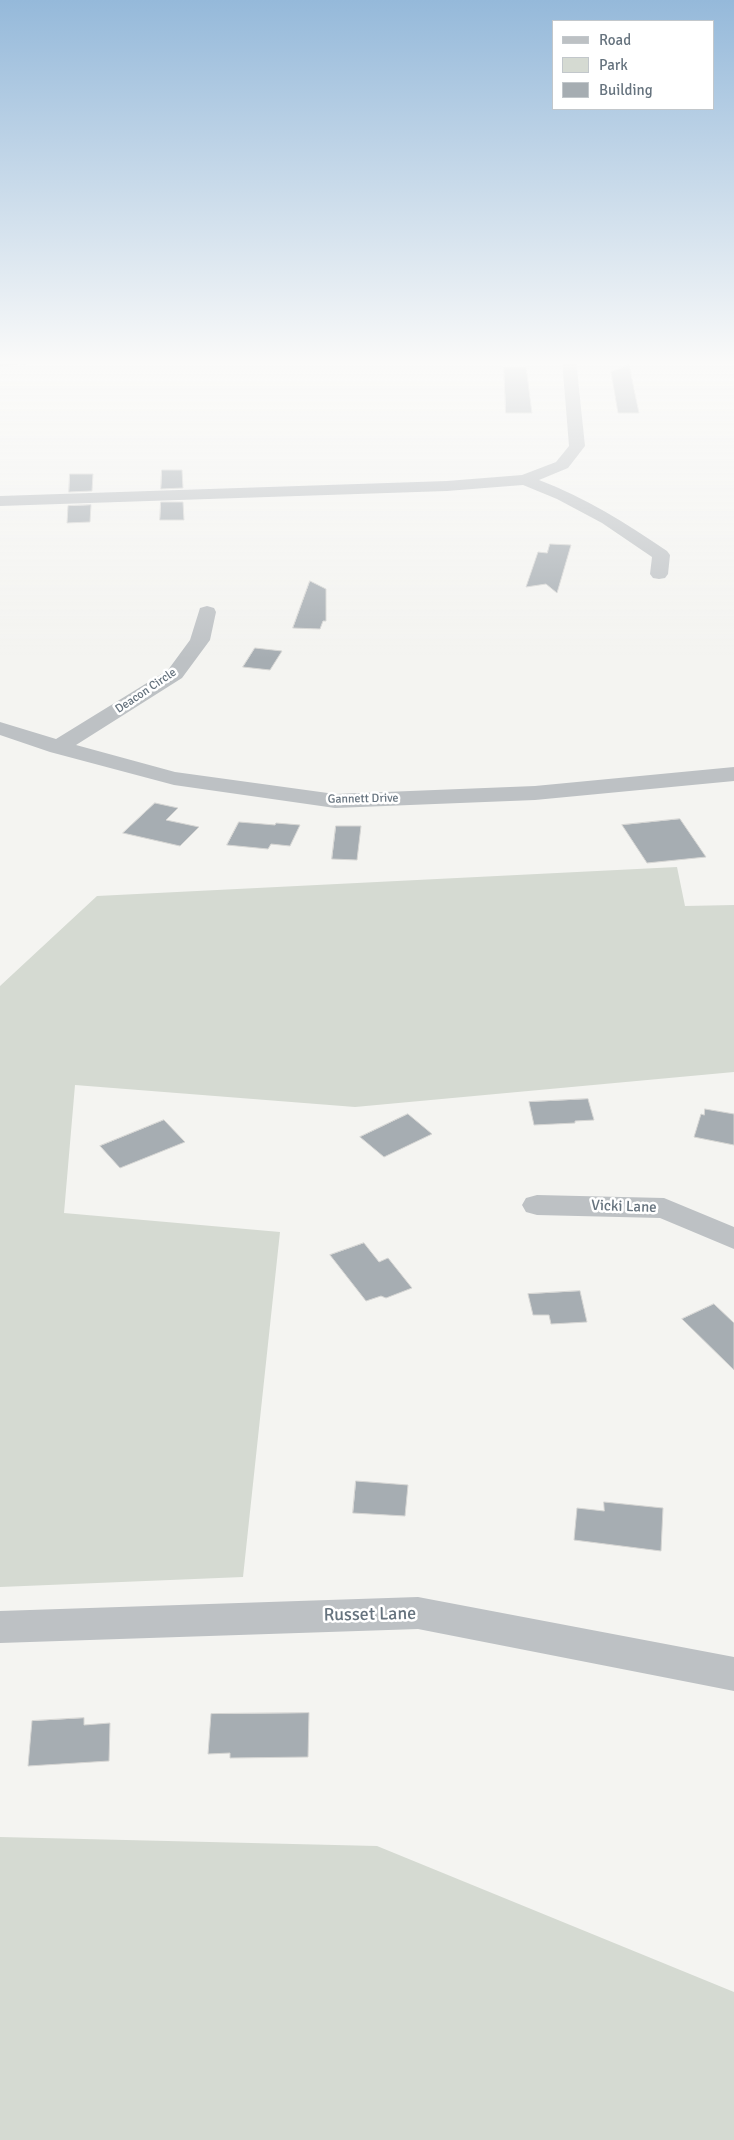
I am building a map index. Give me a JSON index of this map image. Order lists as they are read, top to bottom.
{
  "streets": {
    "street": [
      "Deacon Circle",
      "Gannett Drive",
      "Vicki Lane",
      "Russet Lane"
    ]
  },
  "crossings": [
    ["Deacon Circle", "Gannett Drive"]
  ],
  "legend": ["Road", "Park", "Building"]
}
